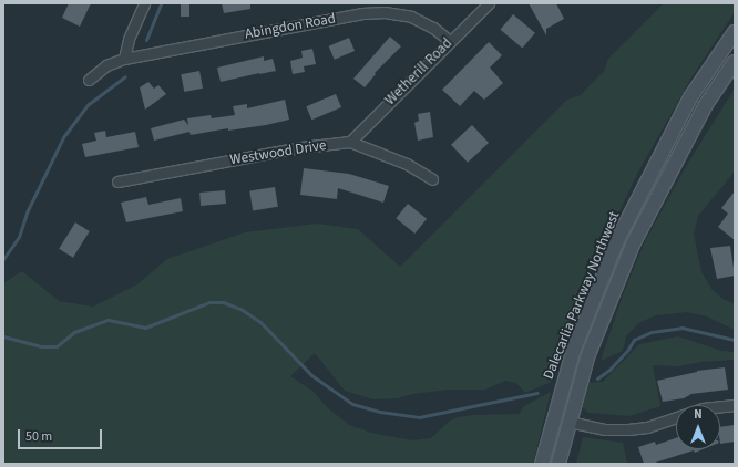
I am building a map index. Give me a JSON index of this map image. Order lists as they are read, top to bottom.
{
  "streets": {
    "main road": ["Dalecarlia Parkway Northwest"],
    "street": ["Abingdon Road", "Wetherill Road", "Westwood Drive"]
  },
  "crossings": [
    ["Abingdon Road", "Wetherill Road"],
    ["Wetherill Road", "Westwood Drive"]
  ],
  "scale_bar": "50 m",
  "north": "top"
}
